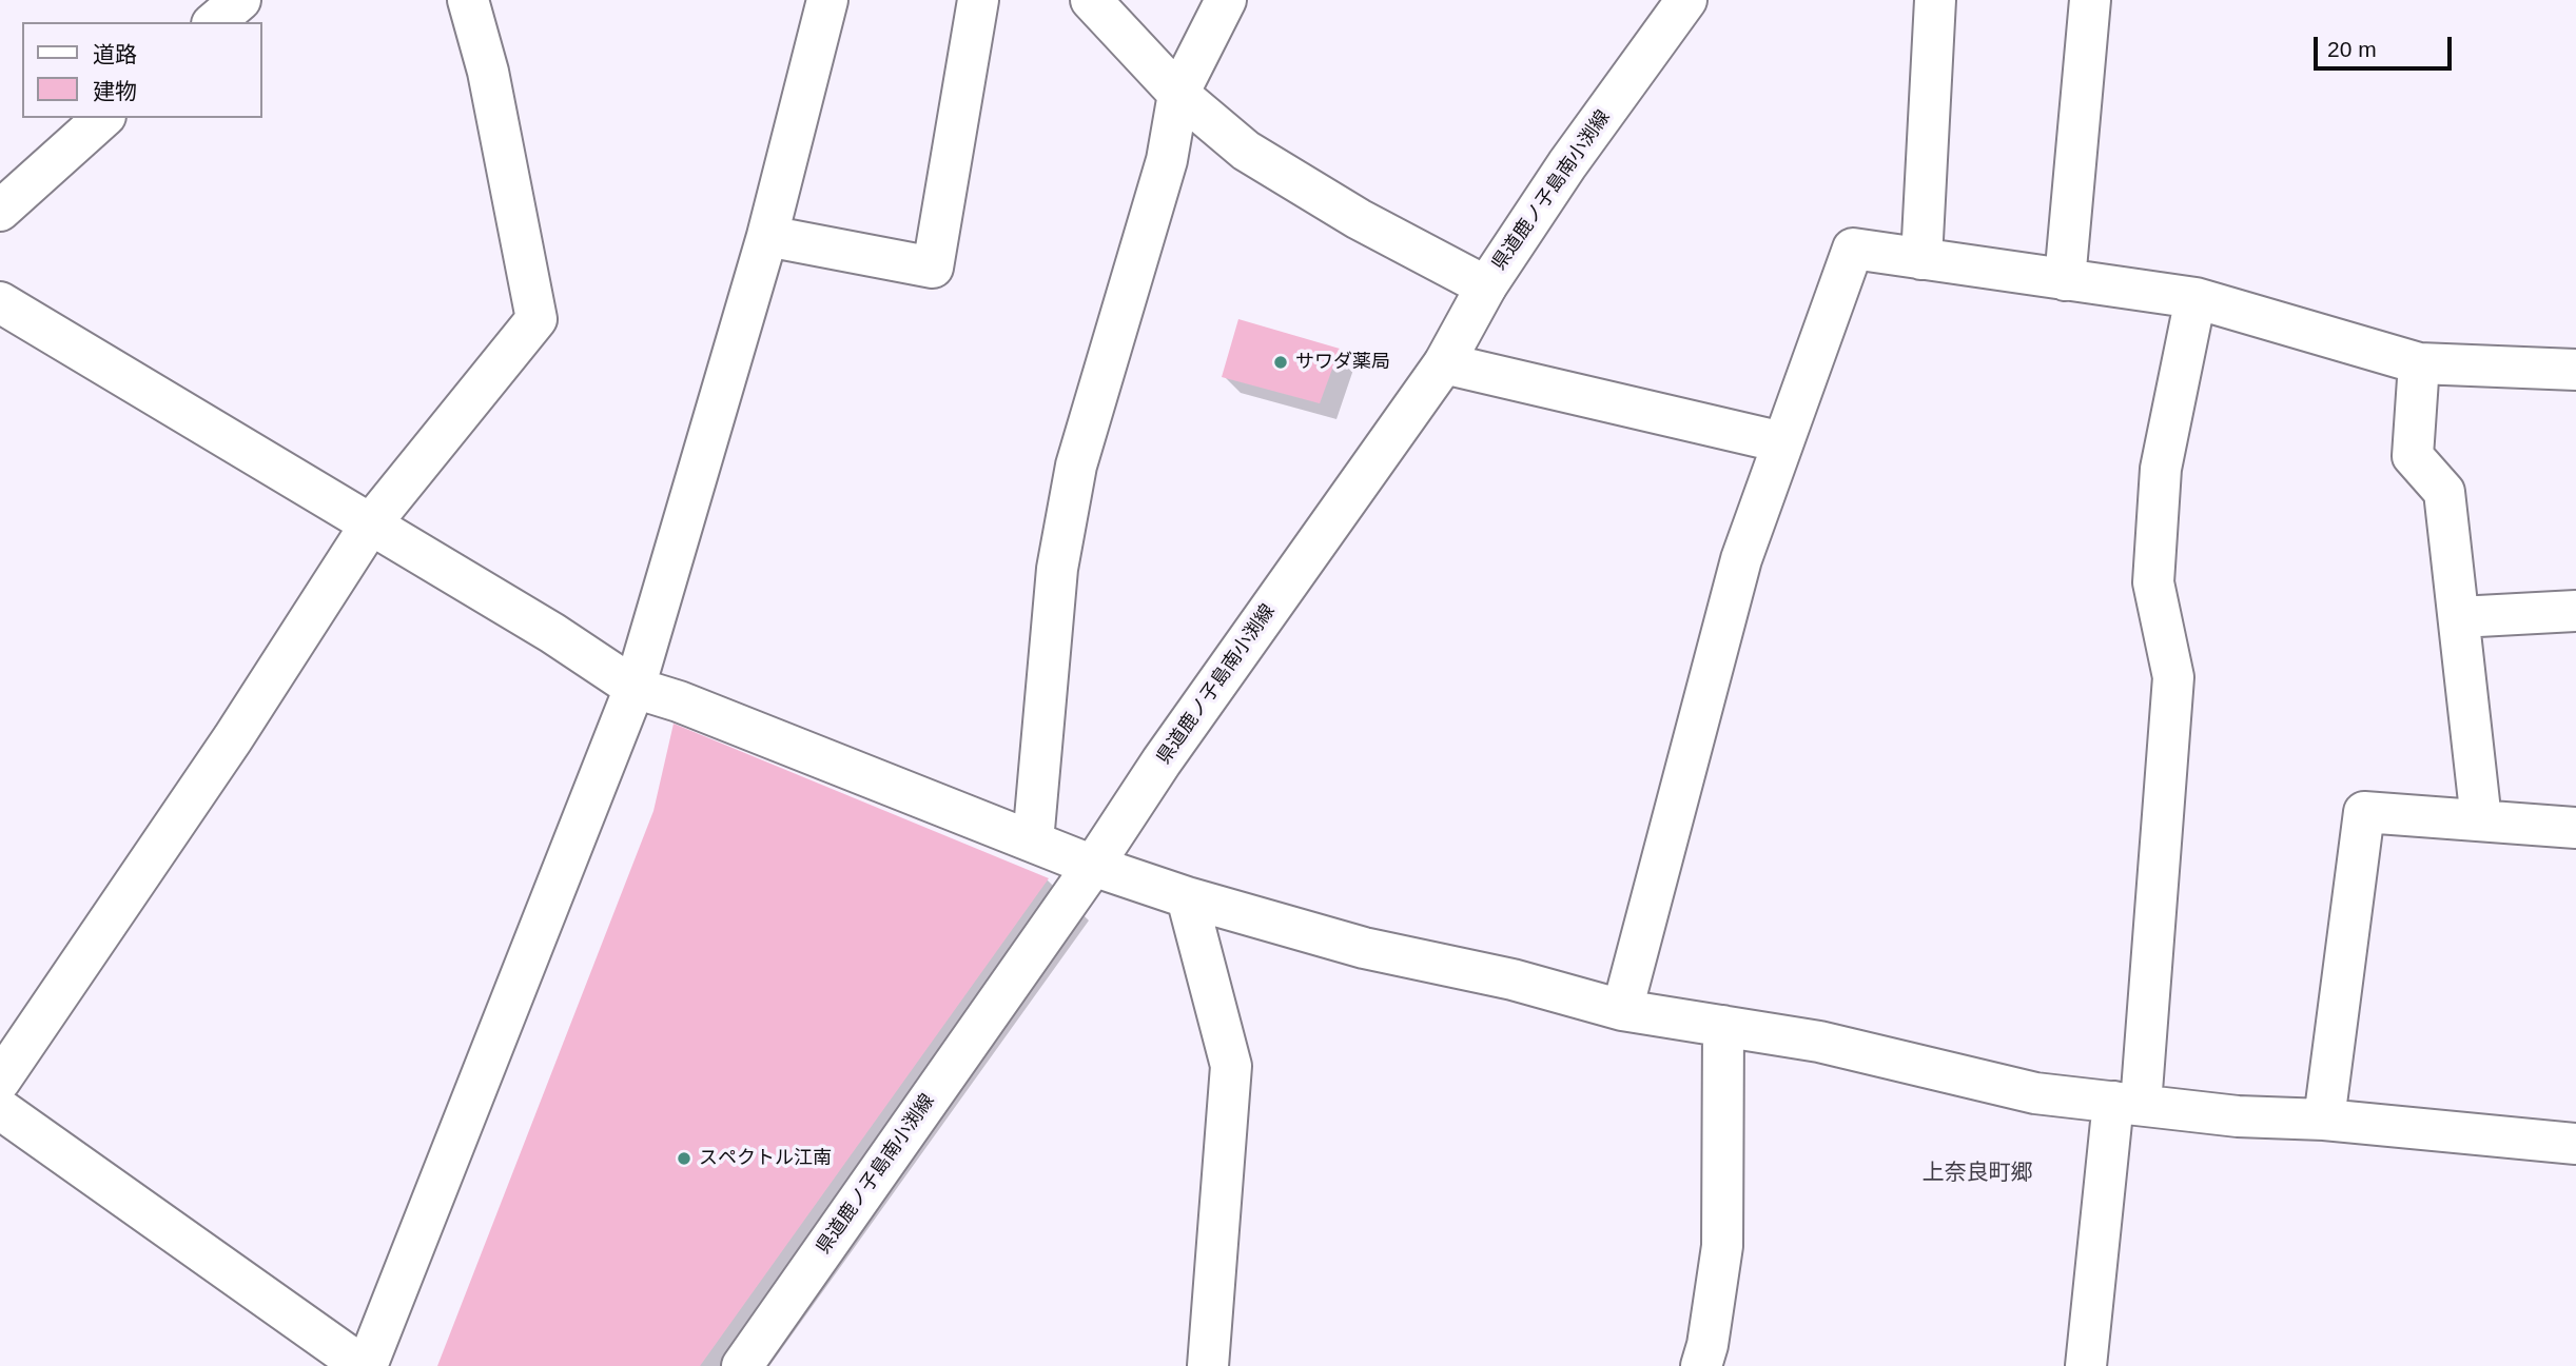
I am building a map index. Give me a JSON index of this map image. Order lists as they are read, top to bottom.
{
  "streets": {
    "street": ["県道鹿ノ子島南小渕線"]
  },
  "districts": ["上奈良町郷"],
  "places": ["サワダ薬局", "スペクトル江南"],
  "legend": ["道路", "建物"],
  "scale_bar": "20 m"
}
